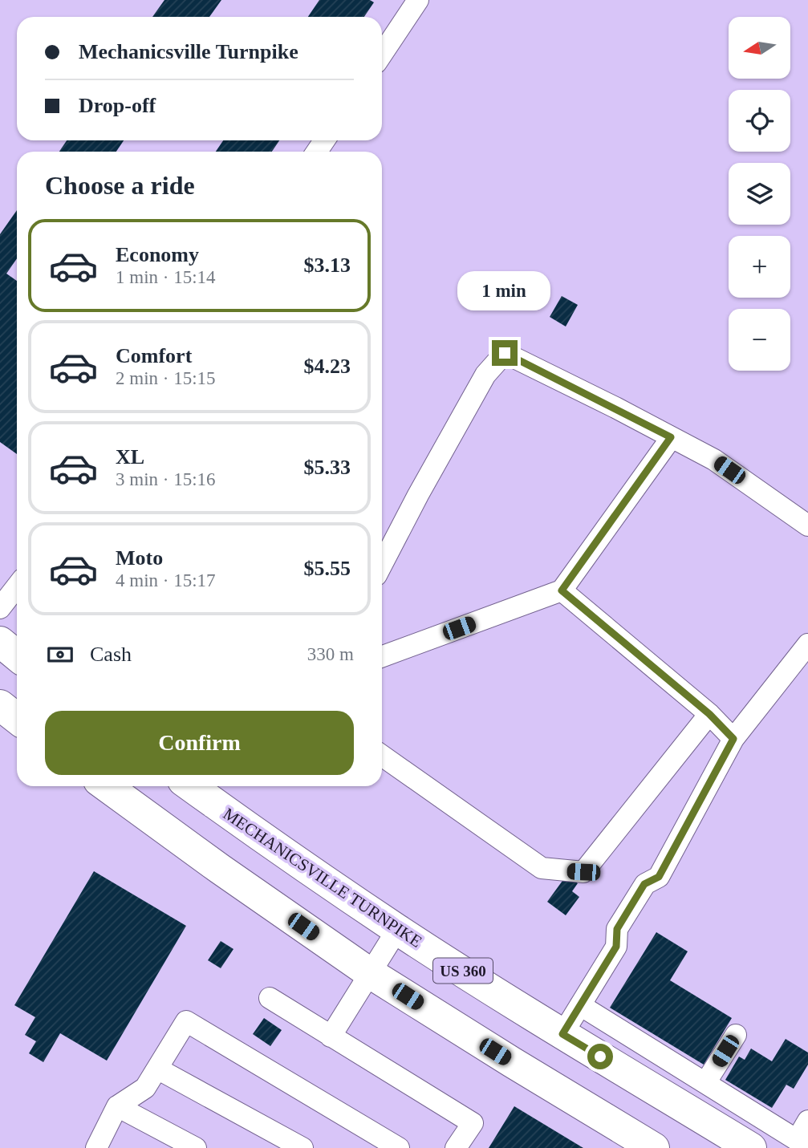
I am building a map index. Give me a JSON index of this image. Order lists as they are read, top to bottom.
{
  "streets": {
    "highway": ["MECHANICSVILLE TURNPIKE", "US 360"]
  },
  "north": "left",
  "page": {
    "map_buttons": ["+", "−"],
    "banner": ["Mechanicsville Turnpike", "Drop-off"],
    "heading": "Choose a ride",
    "list": [
      {
        "name": "Economy",
        "note": "1 min · 15:14",
        "value": "$3.13"
      },
      {
        "name": "Comfort",
        "note": "2 min · 15:15",
        "value": "$4.23"
      },
      {
        "name": "XL",
        "note": "3 min · 15:16",
        "value": "$5.33"
      },
      {
        "name": "Moto",
        "note": "4 min · 15:17",
        "value": "$5.55"
      }
    ],
    "bubble": "1 min",
    "pay": ["Cash", "330 m"],
    "buttons": "Confirm"
  }
}
